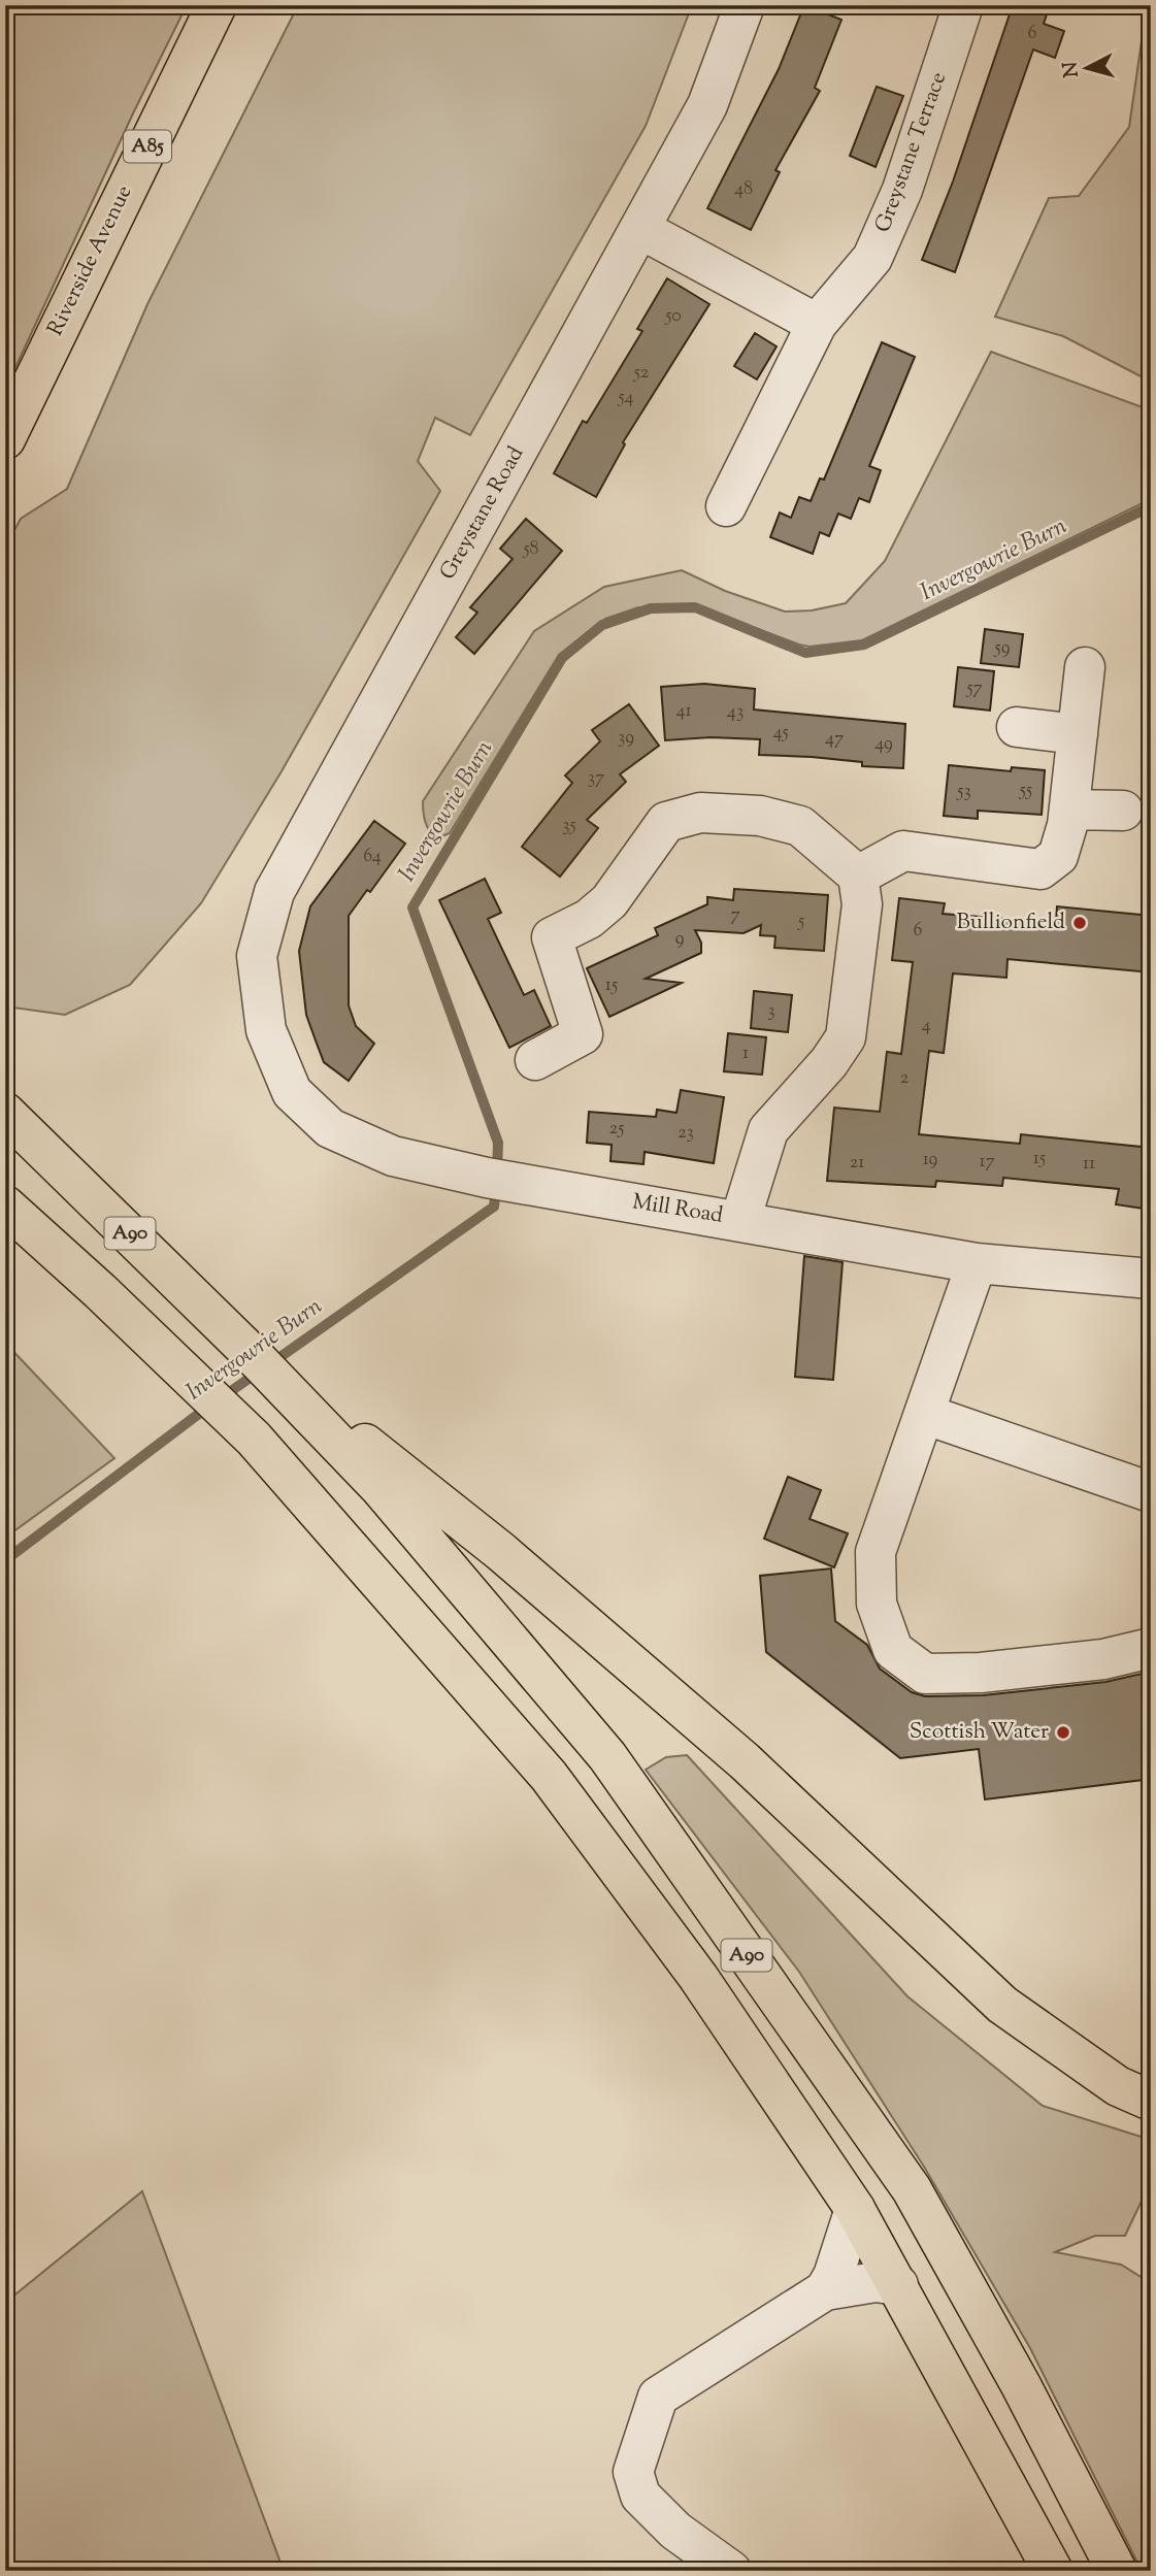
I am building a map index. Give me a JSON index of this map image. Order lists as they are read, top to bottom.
{
  "streets": {
    "main road": ["A85", "Riverside Avenue", "A90"],
    "street": ["Greystane Terrace", "Greystane Road", "Mill Road"]
  },
  "crossings": [
    ["Greystane Road", "Mill Road"]
  ],
  "water": ["Invergowrie Burn"],
  "places": ["Bullionfield", "Scottish Water"],
  "house_numbers": [
    "6",
    "48",
    "50",
    "52",
    "54",
    "58",
    "59",
    "57",
    "41",
    "43",
    "45",
    "39",
    "47",
    "49",
    "37",
    "55",
    "53",
    "35",
    "64",
    "7",
    "5",
    "6",
    "9",
    "15",
    "3",
    "4",
    "1",
    "2",
    "25",
    "23",
    "15",
    "19",
    "17",
    "21",
    "11"
  ],
  "north": "left"
}
